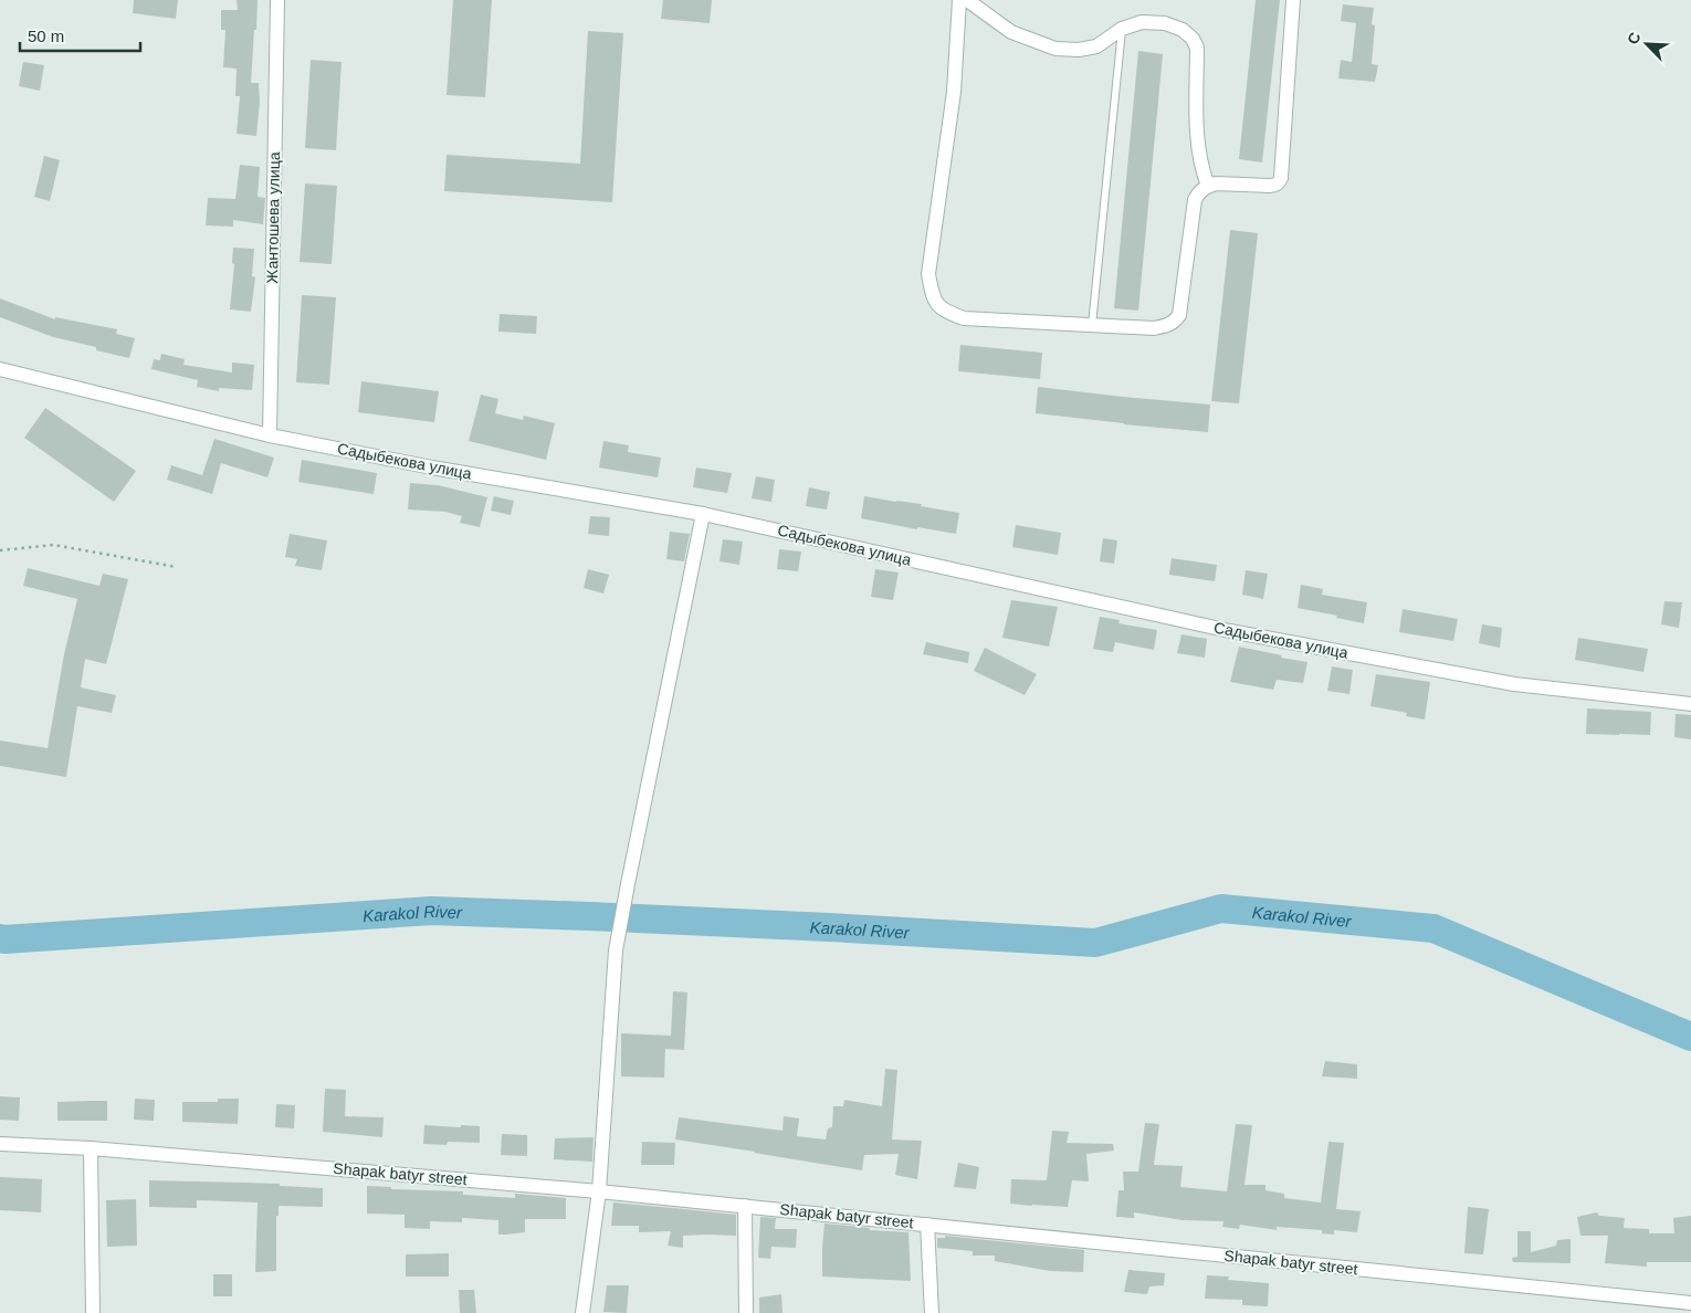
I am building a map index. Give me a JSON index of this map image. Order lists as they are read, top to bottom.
{
  "streets": {
    "street": ["Жантошева улица", "Садыбекова улица", "Shapak batyr street"]
  },
  "crossings": [
    ["Жантошева улица", "Садыбекова улица"]
  ],
  "water": ["Karakol River"],
  "scale_bar": "50 m",
  "north": "top left"
}
